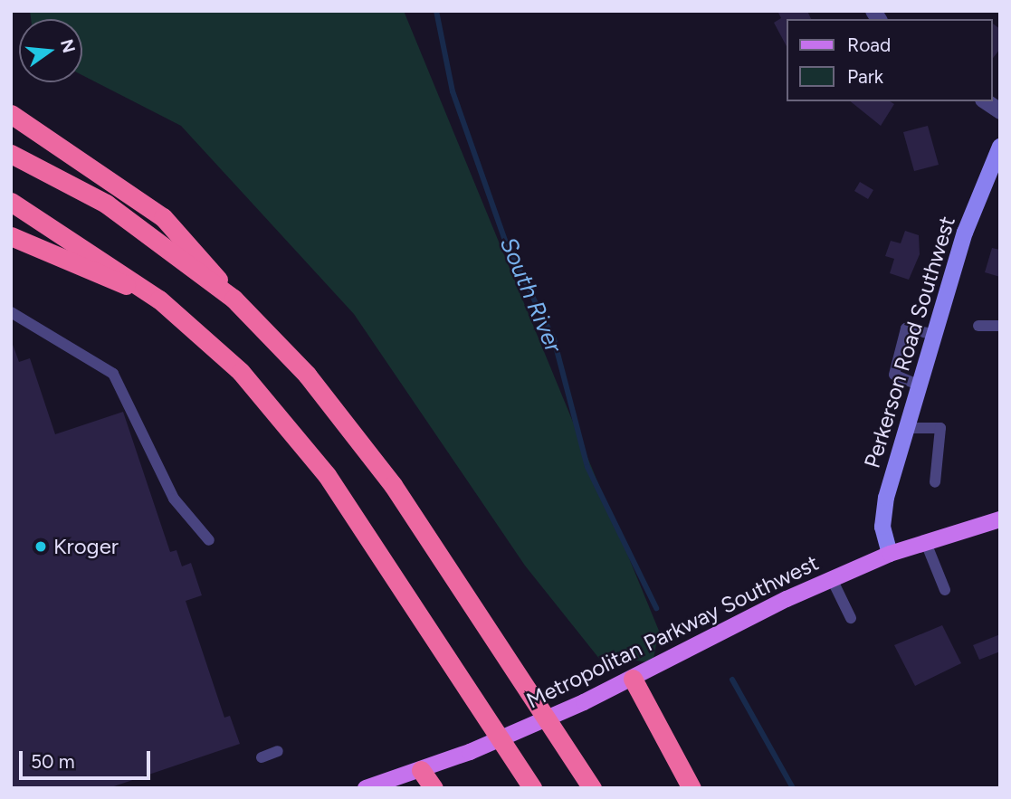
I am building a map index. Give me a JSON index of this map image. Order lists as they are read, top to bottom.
{
  "streets": {
    "main road": ["Metropolitan Parkway Southwest"],
    "street": ["Perkerson Road Southwest"]
  },
  "crossings": [
    ["Perkerson Road Southwest", "Metropolitan Parkway Southwest"]
  ],
  "water": ["South River"],
  "places": ["Kroger"],
  "legend": ["Road", "Park"],
  "scale_bar": "50 m",
  "north": "right"
}
